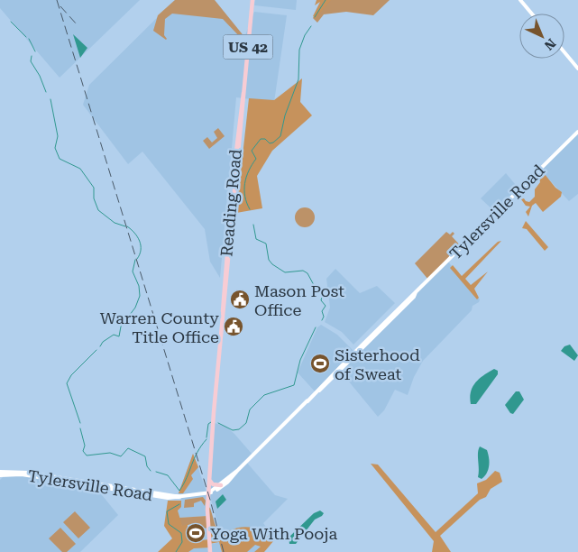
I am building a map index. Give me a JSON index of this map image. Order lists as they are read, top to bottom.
{
  "streets": {
    "main road": ["US 42", "Reading Road", "Tylersville Road"]
  },
  "crossings": [
    ["Reading Road", "Tylersville Road"]
  ],
  "places": {
    "public building": ["Mason Post Office", "Warren County Title Office"],
    "sports": ["Sisterhood of Sweat", "Yoga With Pooja"]
  },
  "north": "bottom right"
}
